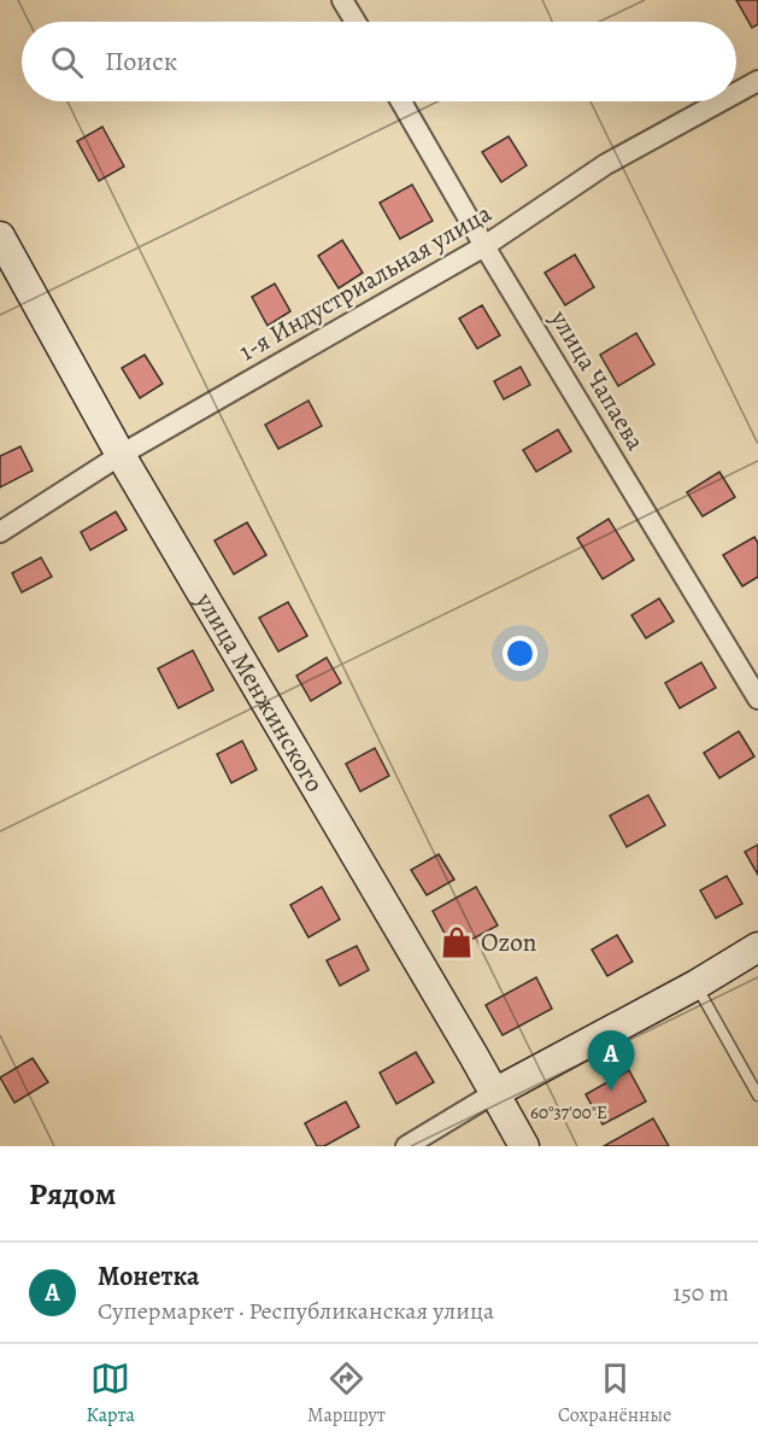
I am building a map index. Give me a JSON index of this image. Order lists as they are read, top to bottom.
{
  "streets": {
    "main road": ["улица Менжинского"],
    "street": ["1-я Индустриальная улица", "улица Чапаева"]
  },
  "crossings": [
    ["1-я Индустриальная улица", "улица Чапаева"],
    ["1-я Индустриальная улица", "улица Менжинского"]
  ],
  "places": {
    "shop": ["Ozon"]
  },
  "page": {
    "search": "Поиск",
    "pins": "A",
    "heading": "Рядом",
    "list": [
      {
        "mark": "A",
        "name": "Монетка",
        "note": "Супермаркет · Республиканская улица",
        "value": "150 m"
      }
    ],
    "nav": ["Карта", "Маршрут", "Сохранённые"]
  },
  "coordinates": ["60°37'00\"E"]
}
